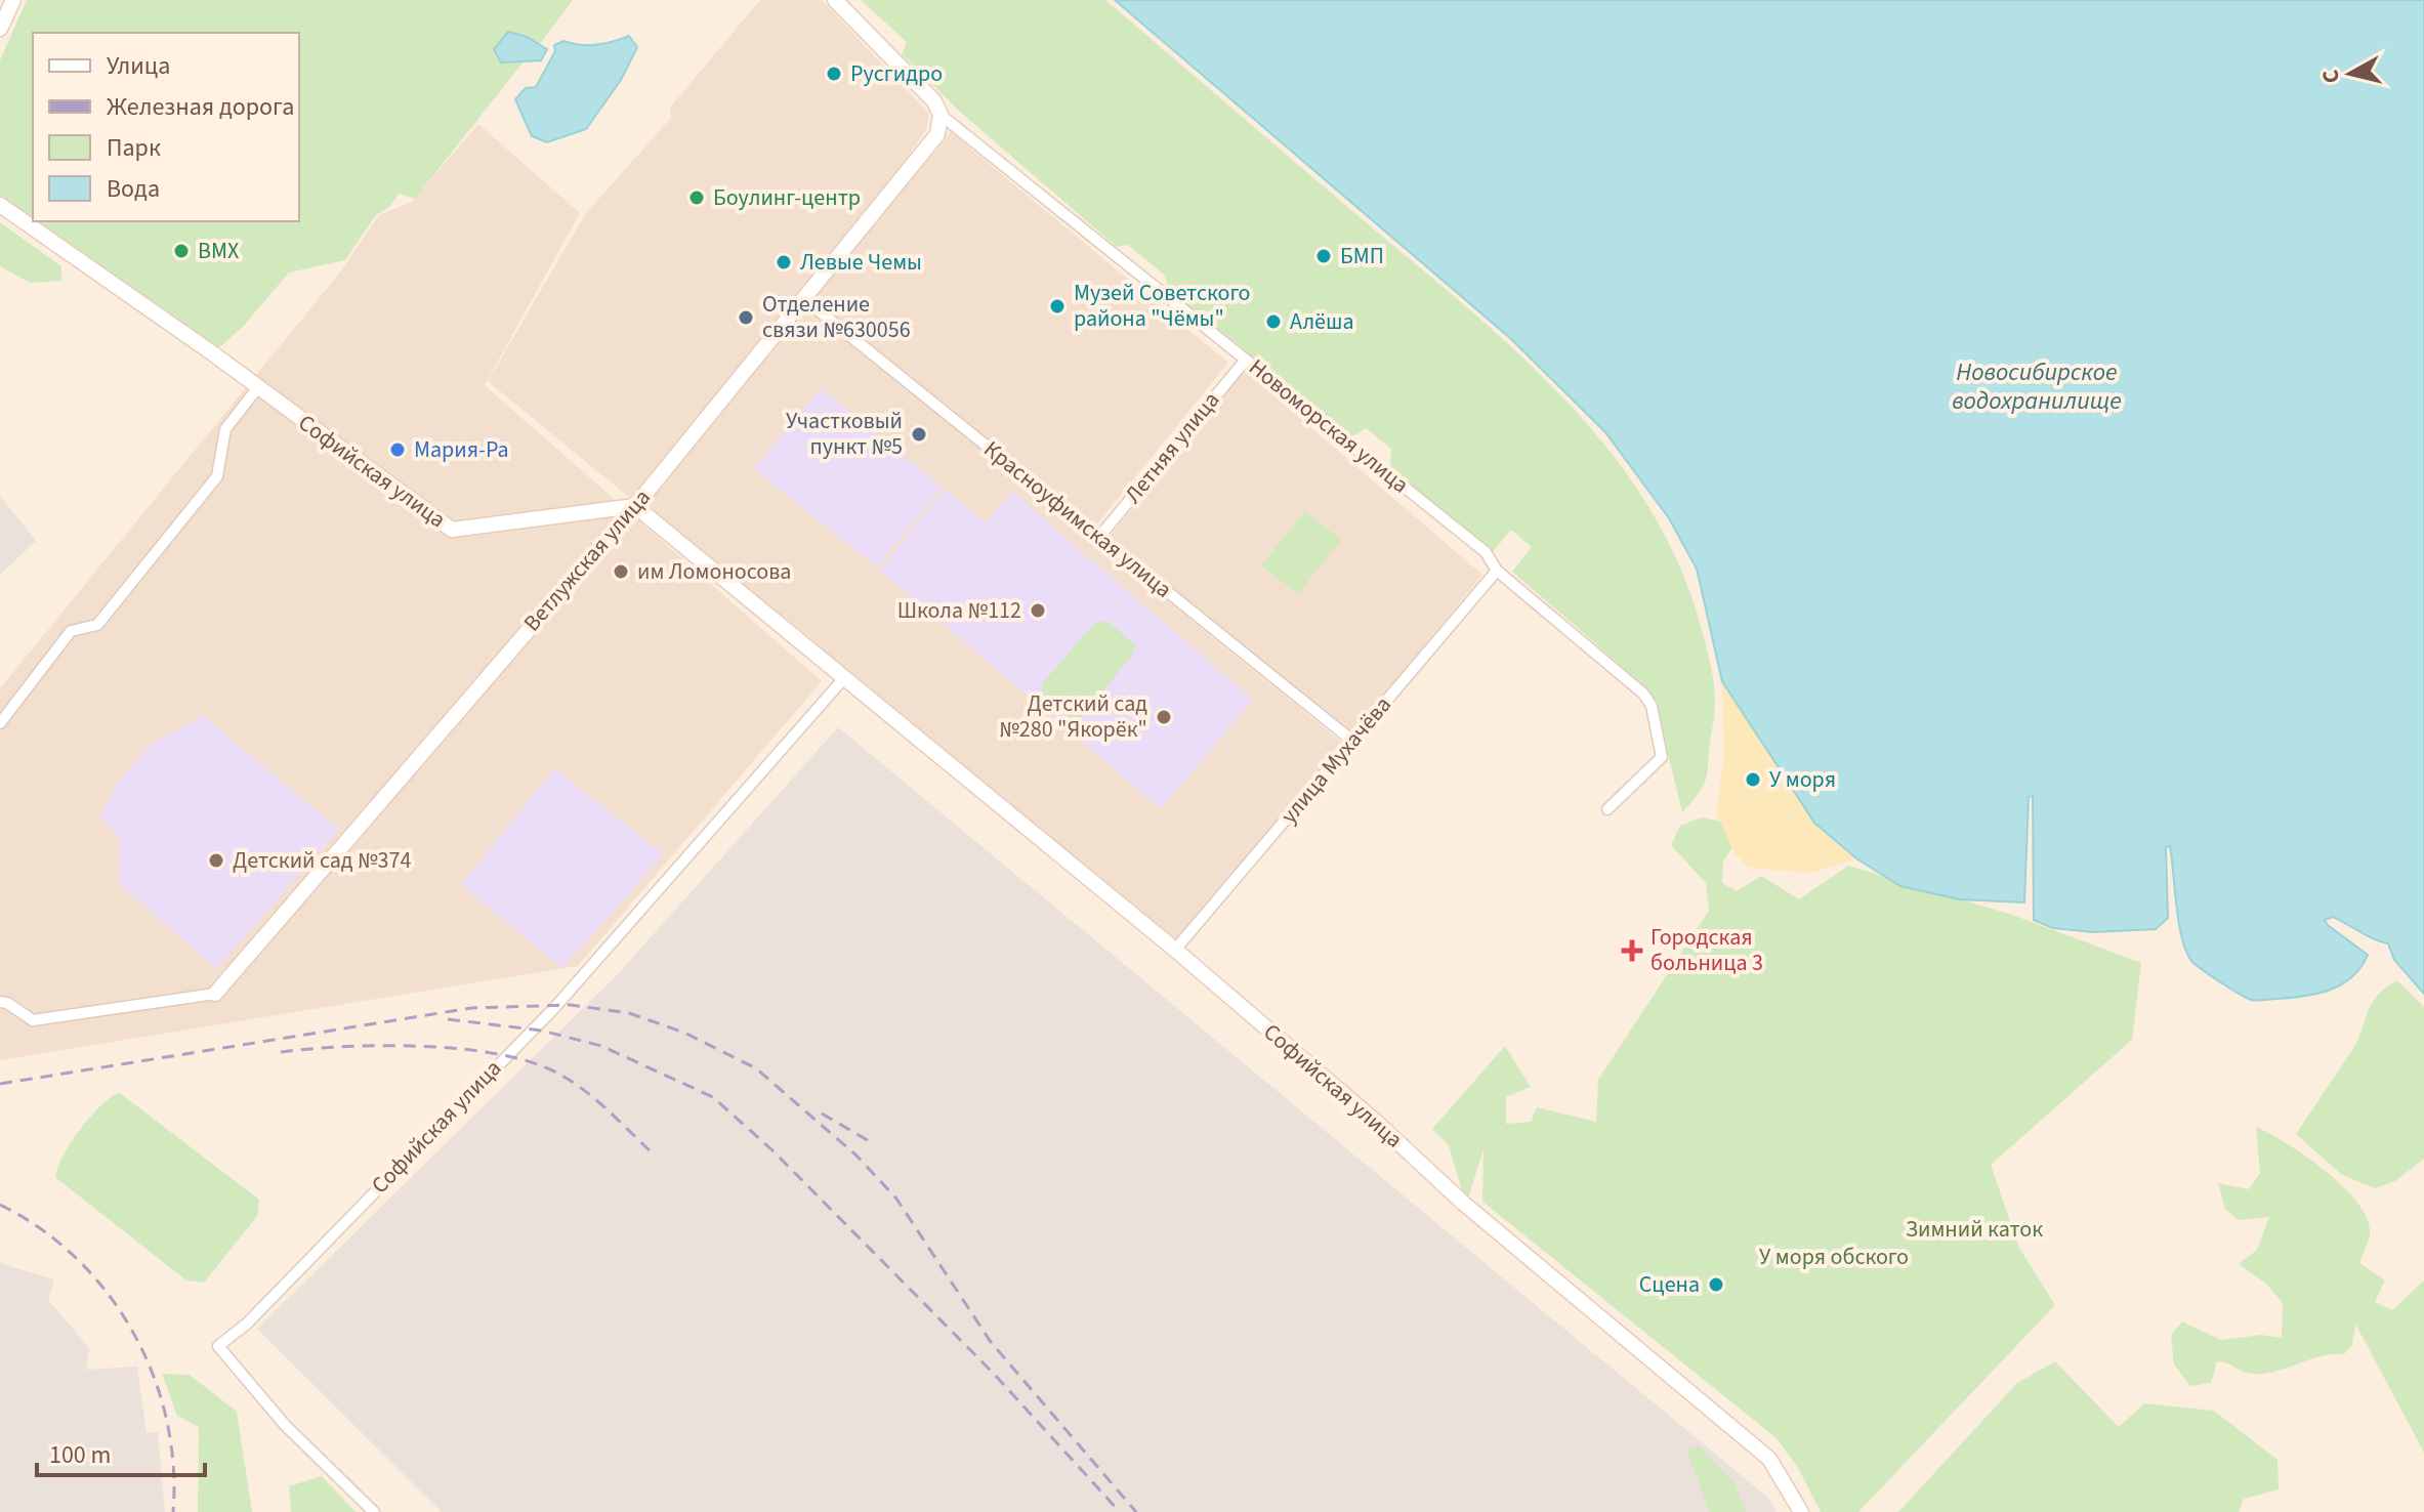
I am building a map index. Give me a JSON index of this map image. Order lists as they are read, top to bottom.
{
  "streets": {
    "main road": ["Новоморская улица", "Софийская улица", "Ветлужская улица"],
    "street": ["Летняя улица", "Красноуфимская улица", "улица Мухачёва"]
  },
  "crossings": [
    ["Новоморская улица", "Летняя улица"],
    ["Новоморская улица", "Ветлужская улица"],
    ["Новоморская улица", "улица Мухачёва"],
    ["Летняя улица", "Красноуфимская улица"],
    ["Софийская улица", "Ветлужская улица"],
    ["Софийская улица", "улица Мухачёва"],
    ["Красноуфимская улица", "Ветлужская улица"],
    ["Красноуфимская улица", "улица Мухачёва"]
  ],
  "water": ["Новосибирское водохранилище"],
  "parks": ["Зимний каток", "У моря обского"],
  "places": {
    "other": [
      "Русгидро",
      "Боулинг-центр",
      "BMX",
      "БМП",
      "Левые Чемы",
      "Музей Советского района \"Чёмы\"",
      "Отделение связи №630056",
      "Алёша",
      "Участковый пункт №5",
      "Мария-Ра",
      "им Ломоносова",
      "Школа №112",
      "Детский сад №280 \"Якорёк\"",
      "У моря",
      "Детский сад №374",
      "Сцена"
    ],
    "health": ["Городская больница 3"]
  },
  "legend": [
    "Улица",
    "Железная дорога",
    "Парк",
    "Вода"
  ],
  "scale_bar": "100 m",
  "north": "left"
}
